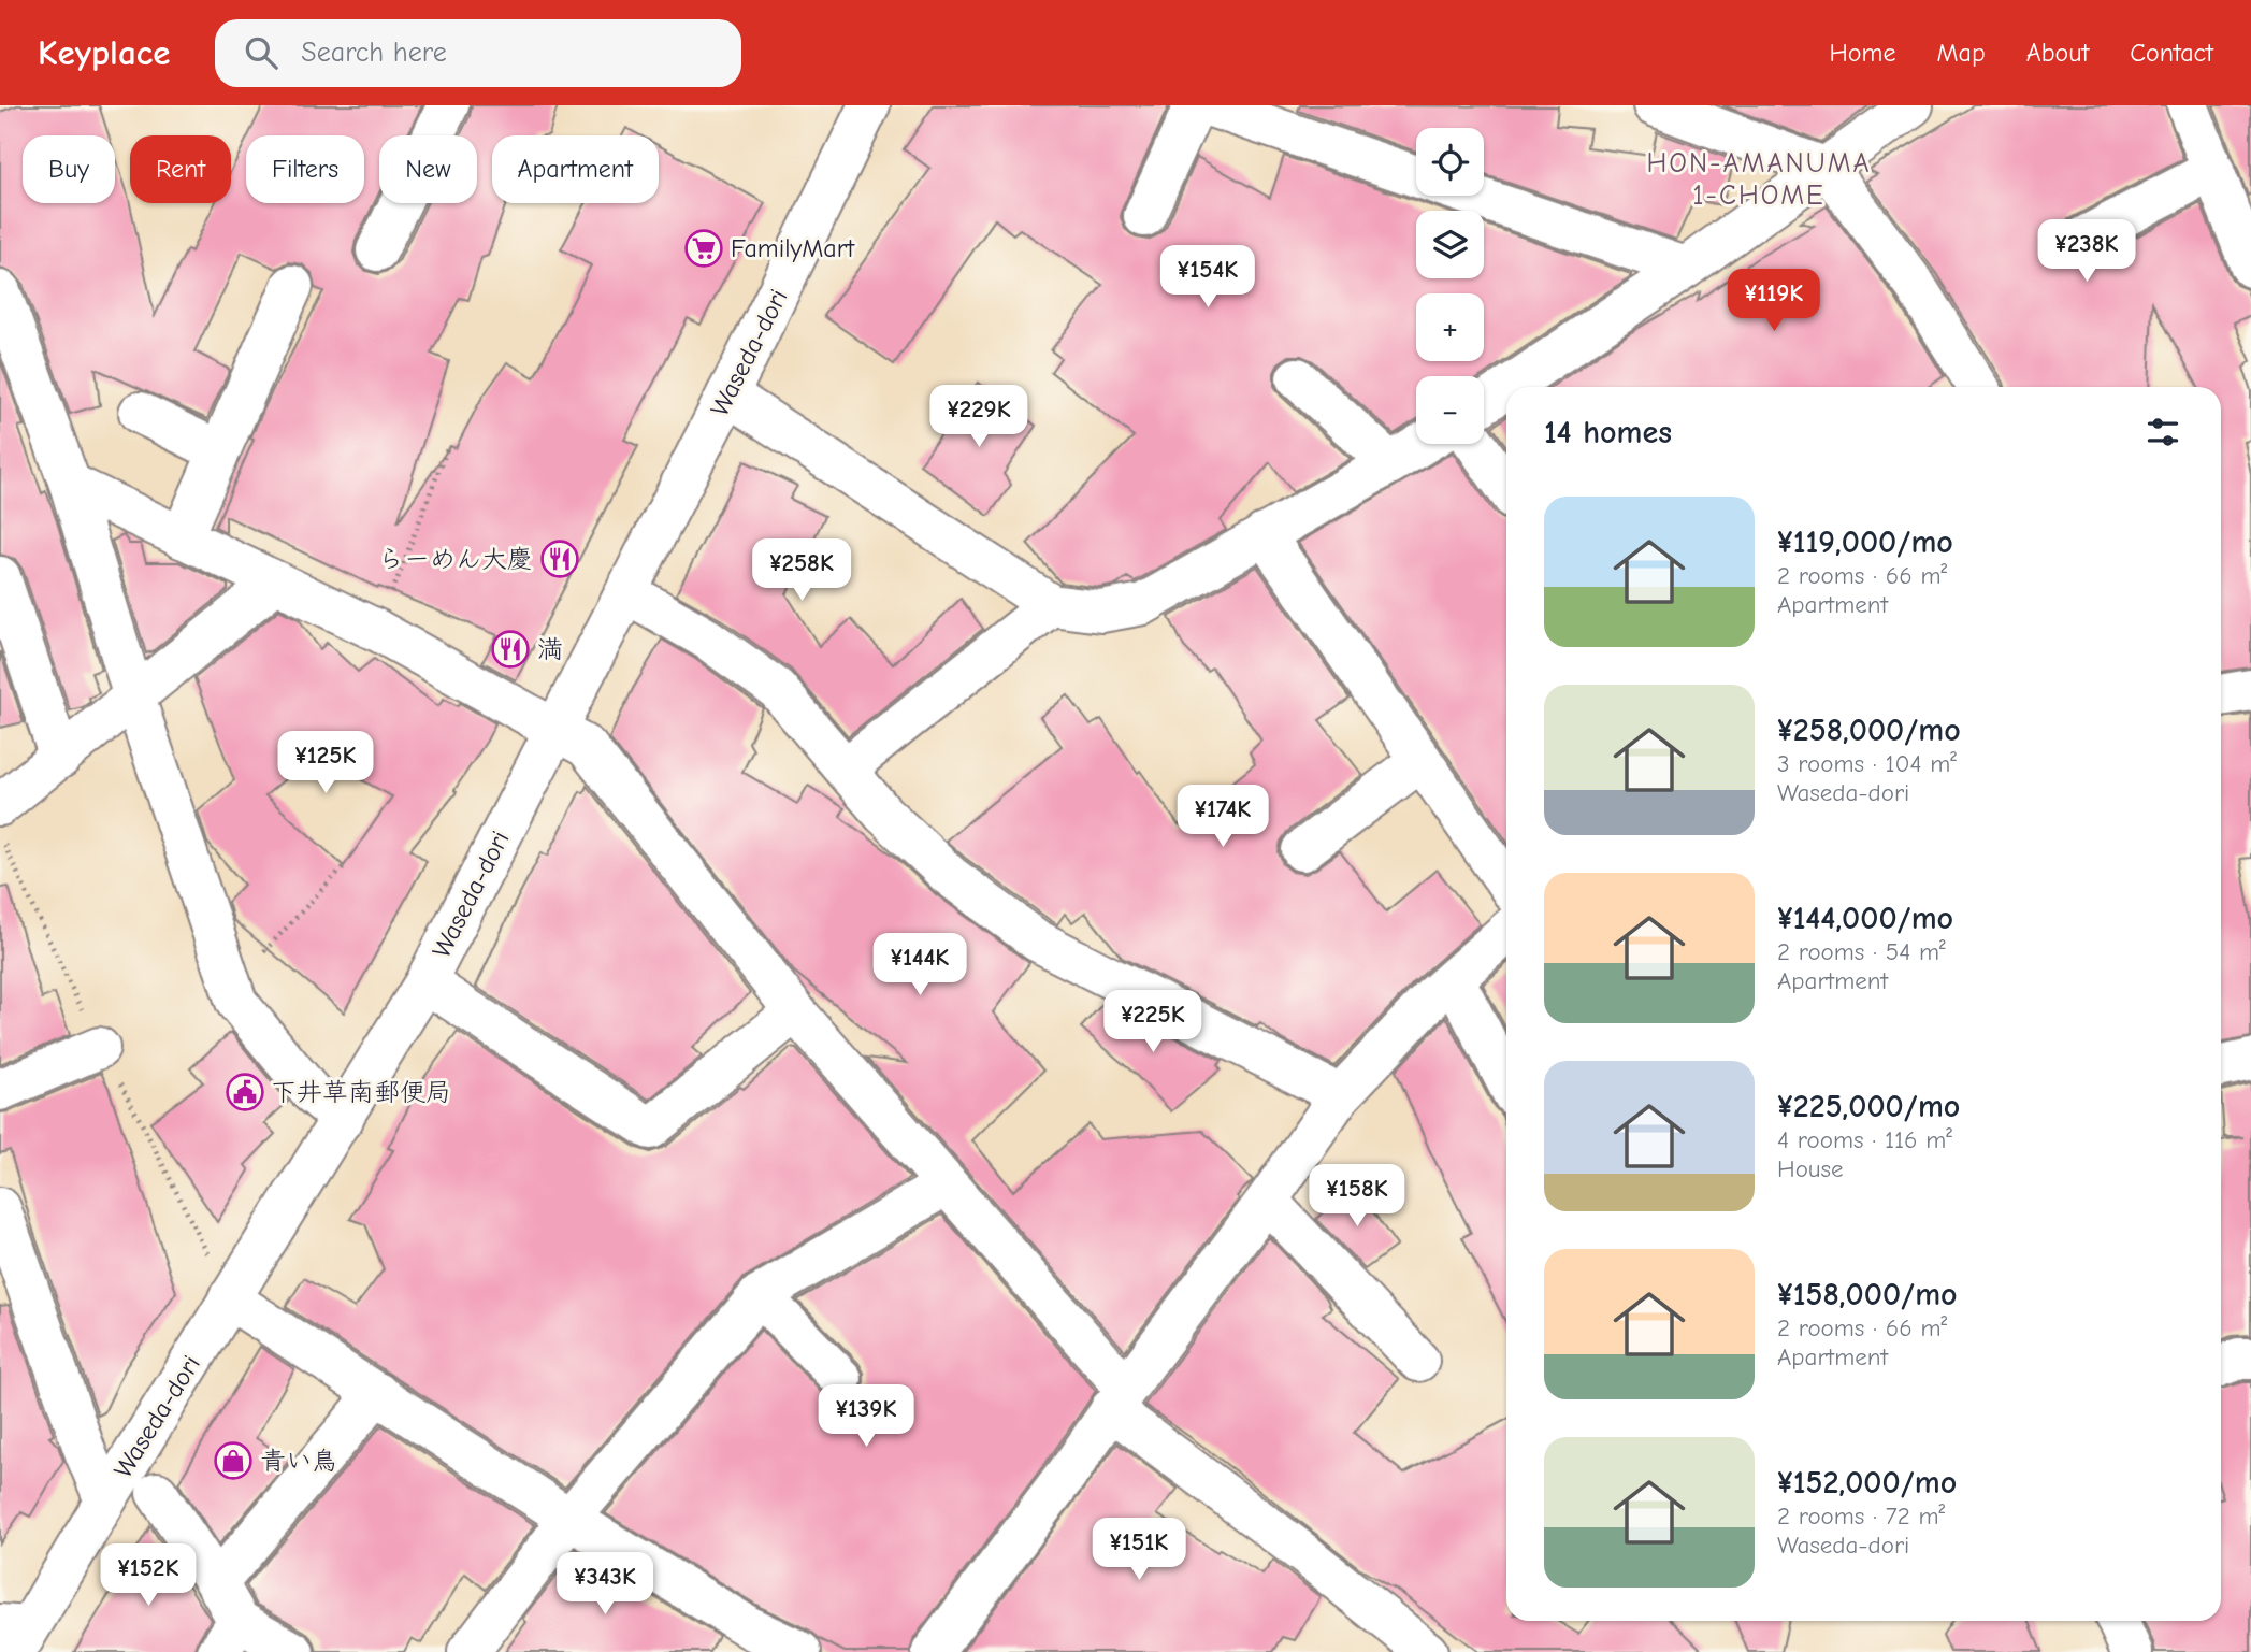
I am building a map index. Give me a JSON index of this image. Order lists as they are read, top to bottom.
{
  "streets": {
    "street": ["Waseda-dori"]
  },
  "districts": ["HON-AMANUMA 1-CHOME"],
  "places": {
    "supermarket": ["FamilyMart"],
    "restaurant": ["らーめん大慶", "満"],
    "public building": ["下井草南郵便局"],
    "shop": ["青い鳥"]
  },
  "page": {
    "header": "Keyplace",
    "search": "Search here",
    "nav": [
      "Home",
      "Map",
      "About",
      "Contact"
    ],
    "map_buttons": ["+", "−"],
    "chip": [
      "Buy",
      "Rent",
      "Filters",
      "New",
      "Apartment"
    ],
    "price": [
      "¥238K",
      "¥154K",
      "¥119K",
      "¥229K",
      "¥258K",
      "¥125K",
      "¥174K",
      "¥144K",
      "¥225K",
      "¥158K",
      "¥139K",
      "¥151K",
      "¥152K",
      "¥343K"
    ],
    "heading": "14 homes",
    "list": [
      {
        "name": "¥119,000/mo",
        "note": "2 rooms · 66 m² · Apartment"
      },
      {
        "name": "¥258,000/mo",
        "note": "3 rooms · 104 m² · Waseda-dori"
      },
      {
        "name": "¥144,000/mo",
        "note": "2 rooms · 54 m² · Apartment"
      },
      {
        "name": "¥225,000/mo",
        "note": "4 rooms · 116 m² · House"
      },
      {
        "name": "¥158,000/mo",
        "note": "2 rooms · 66 m² · Apartment"
      },
      {
        "name": "¥152,000/mo",
        "note": "2 rooms · 72 m² · Waseda-dori"
      }
    ]
  }
}
